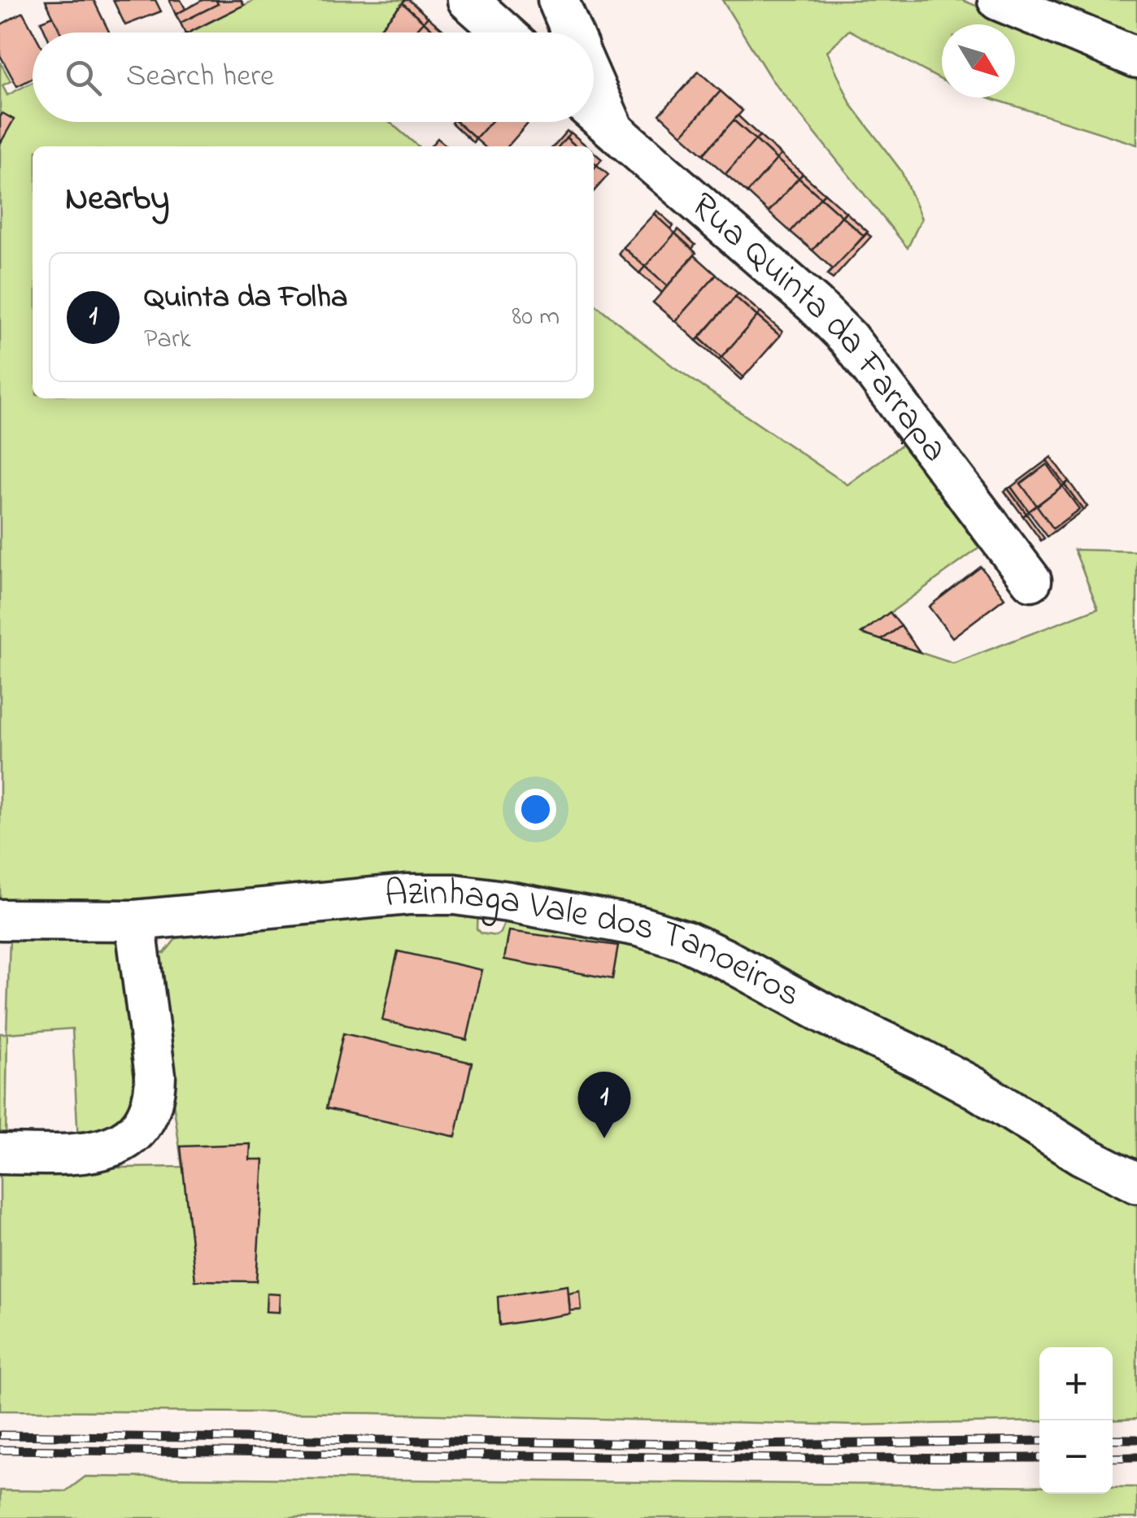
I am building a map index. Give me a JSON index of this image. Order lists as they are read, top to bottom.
{
  "streets": {
    "street": ["Rua Quinta da Farrapa", "Azinhaga Vale dos Tanoeiros"]
  },
  "north": "bottom right",
  "page": {
    "search": "Search here",
    "heading": "Nearby",
    "list": [
      {
        "mark": "1",
        "name": "Quinta da Folha",
        "note": "Park",
        "value": "80 m"
      }
    ],
    "pins": "1",
    "map_buttons": ["+", "−"]
  }
}
